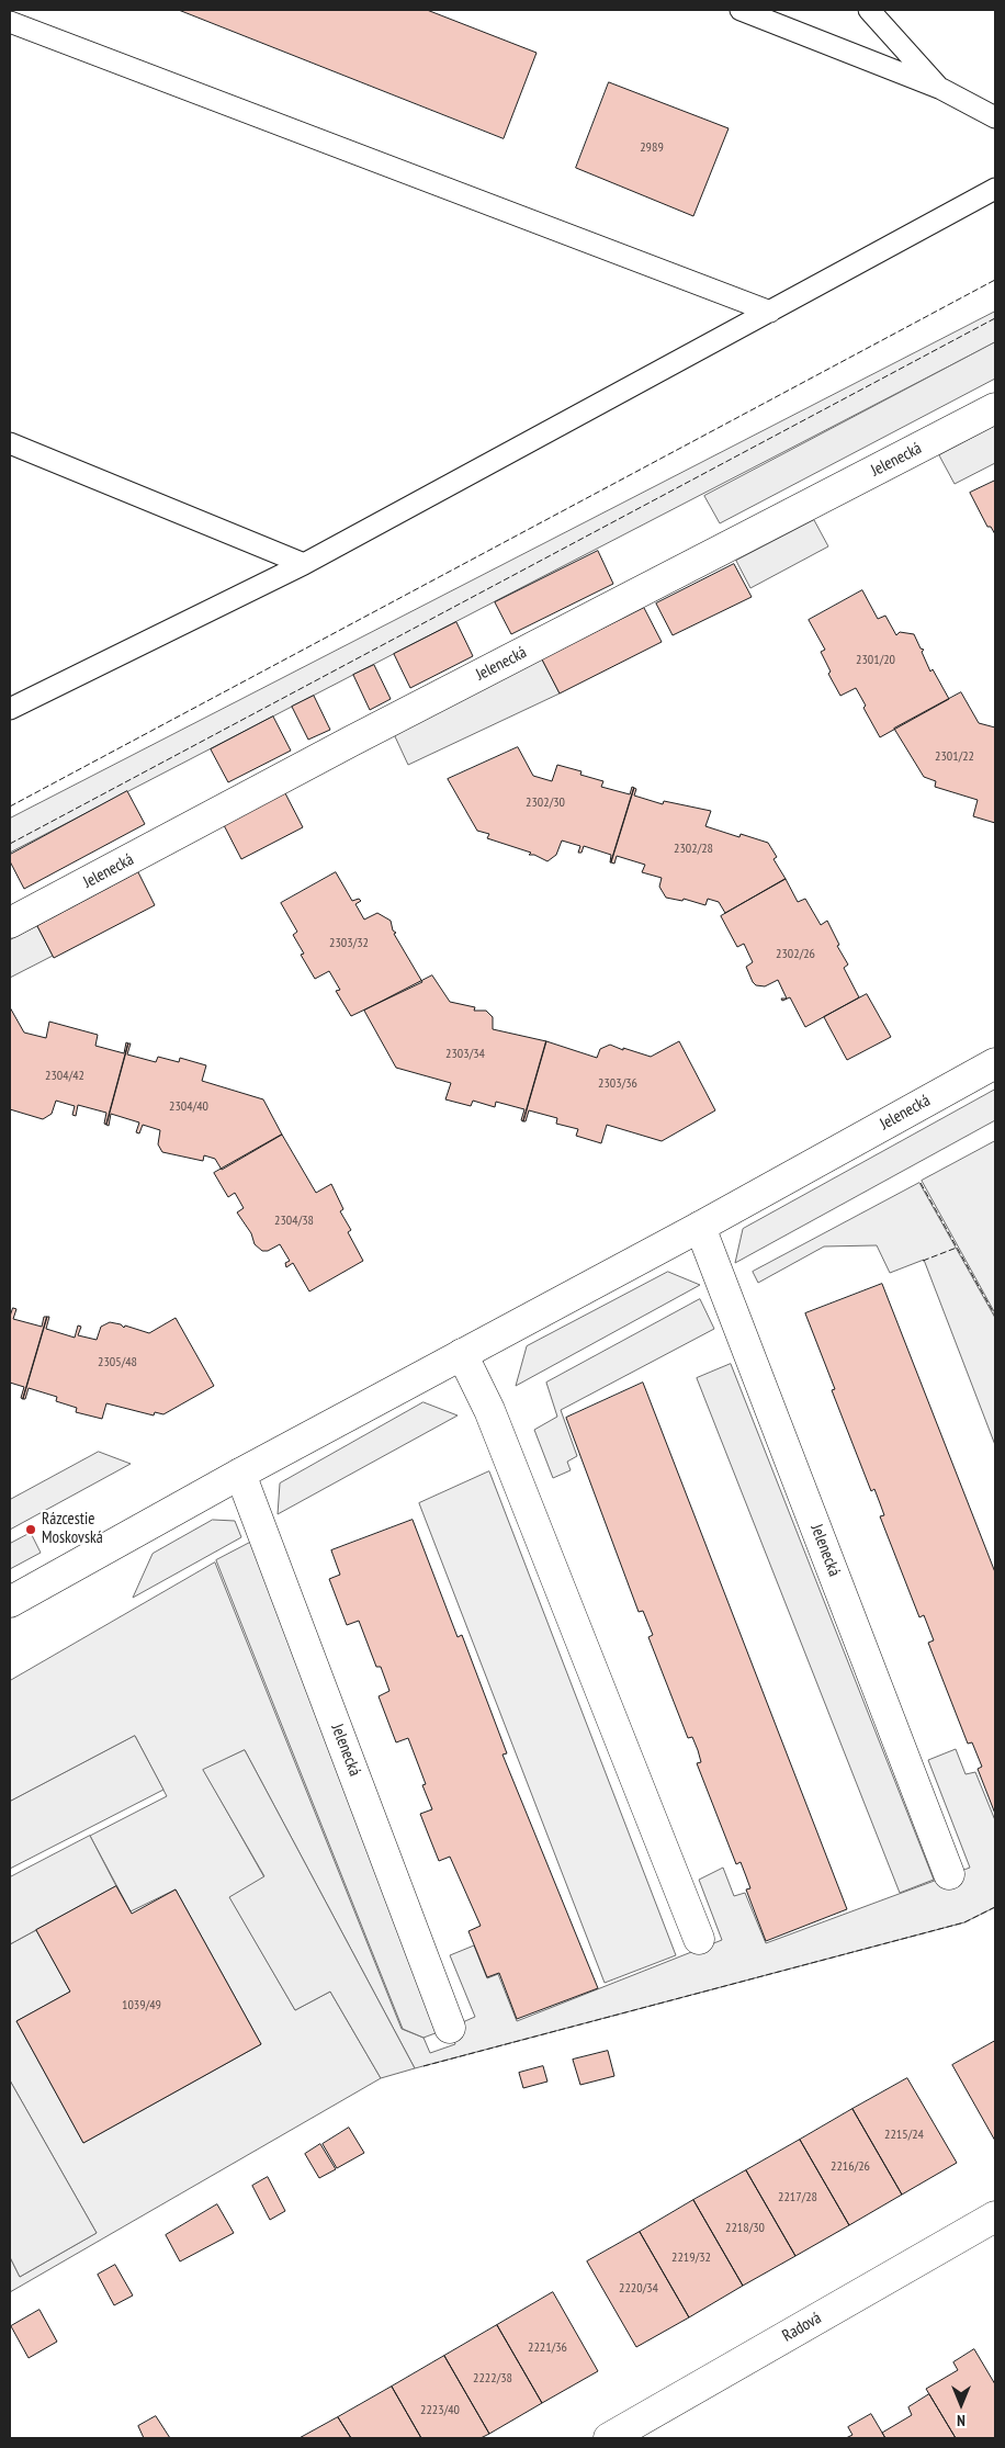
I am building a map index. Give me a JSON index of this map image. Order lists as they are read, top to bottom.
{
  "streets": {
    "street": ["Jelenecká", "Radová"]
  },
  "places": ["Rázcestie Moskovská"],
  "house_numbers": [
    "2989",
    "2301/20",
    "2301/22",
    "2302/30",
    "2302/28",
    "2303/32",
    "2302/26",
    "2303/34",
    "2304/42",
    "2303/36",
    "2304/40",
    "2304/38",
    "2305/48",
    "1039/49",
    "2215/24",
    "2216/26",
    "2217/28",
    "2218/30",
    "2219/32",
    "2220/34",
    "2221/36",
    "2222/38",
    "2223/40"
  ],
  "north": "bottom"
}
